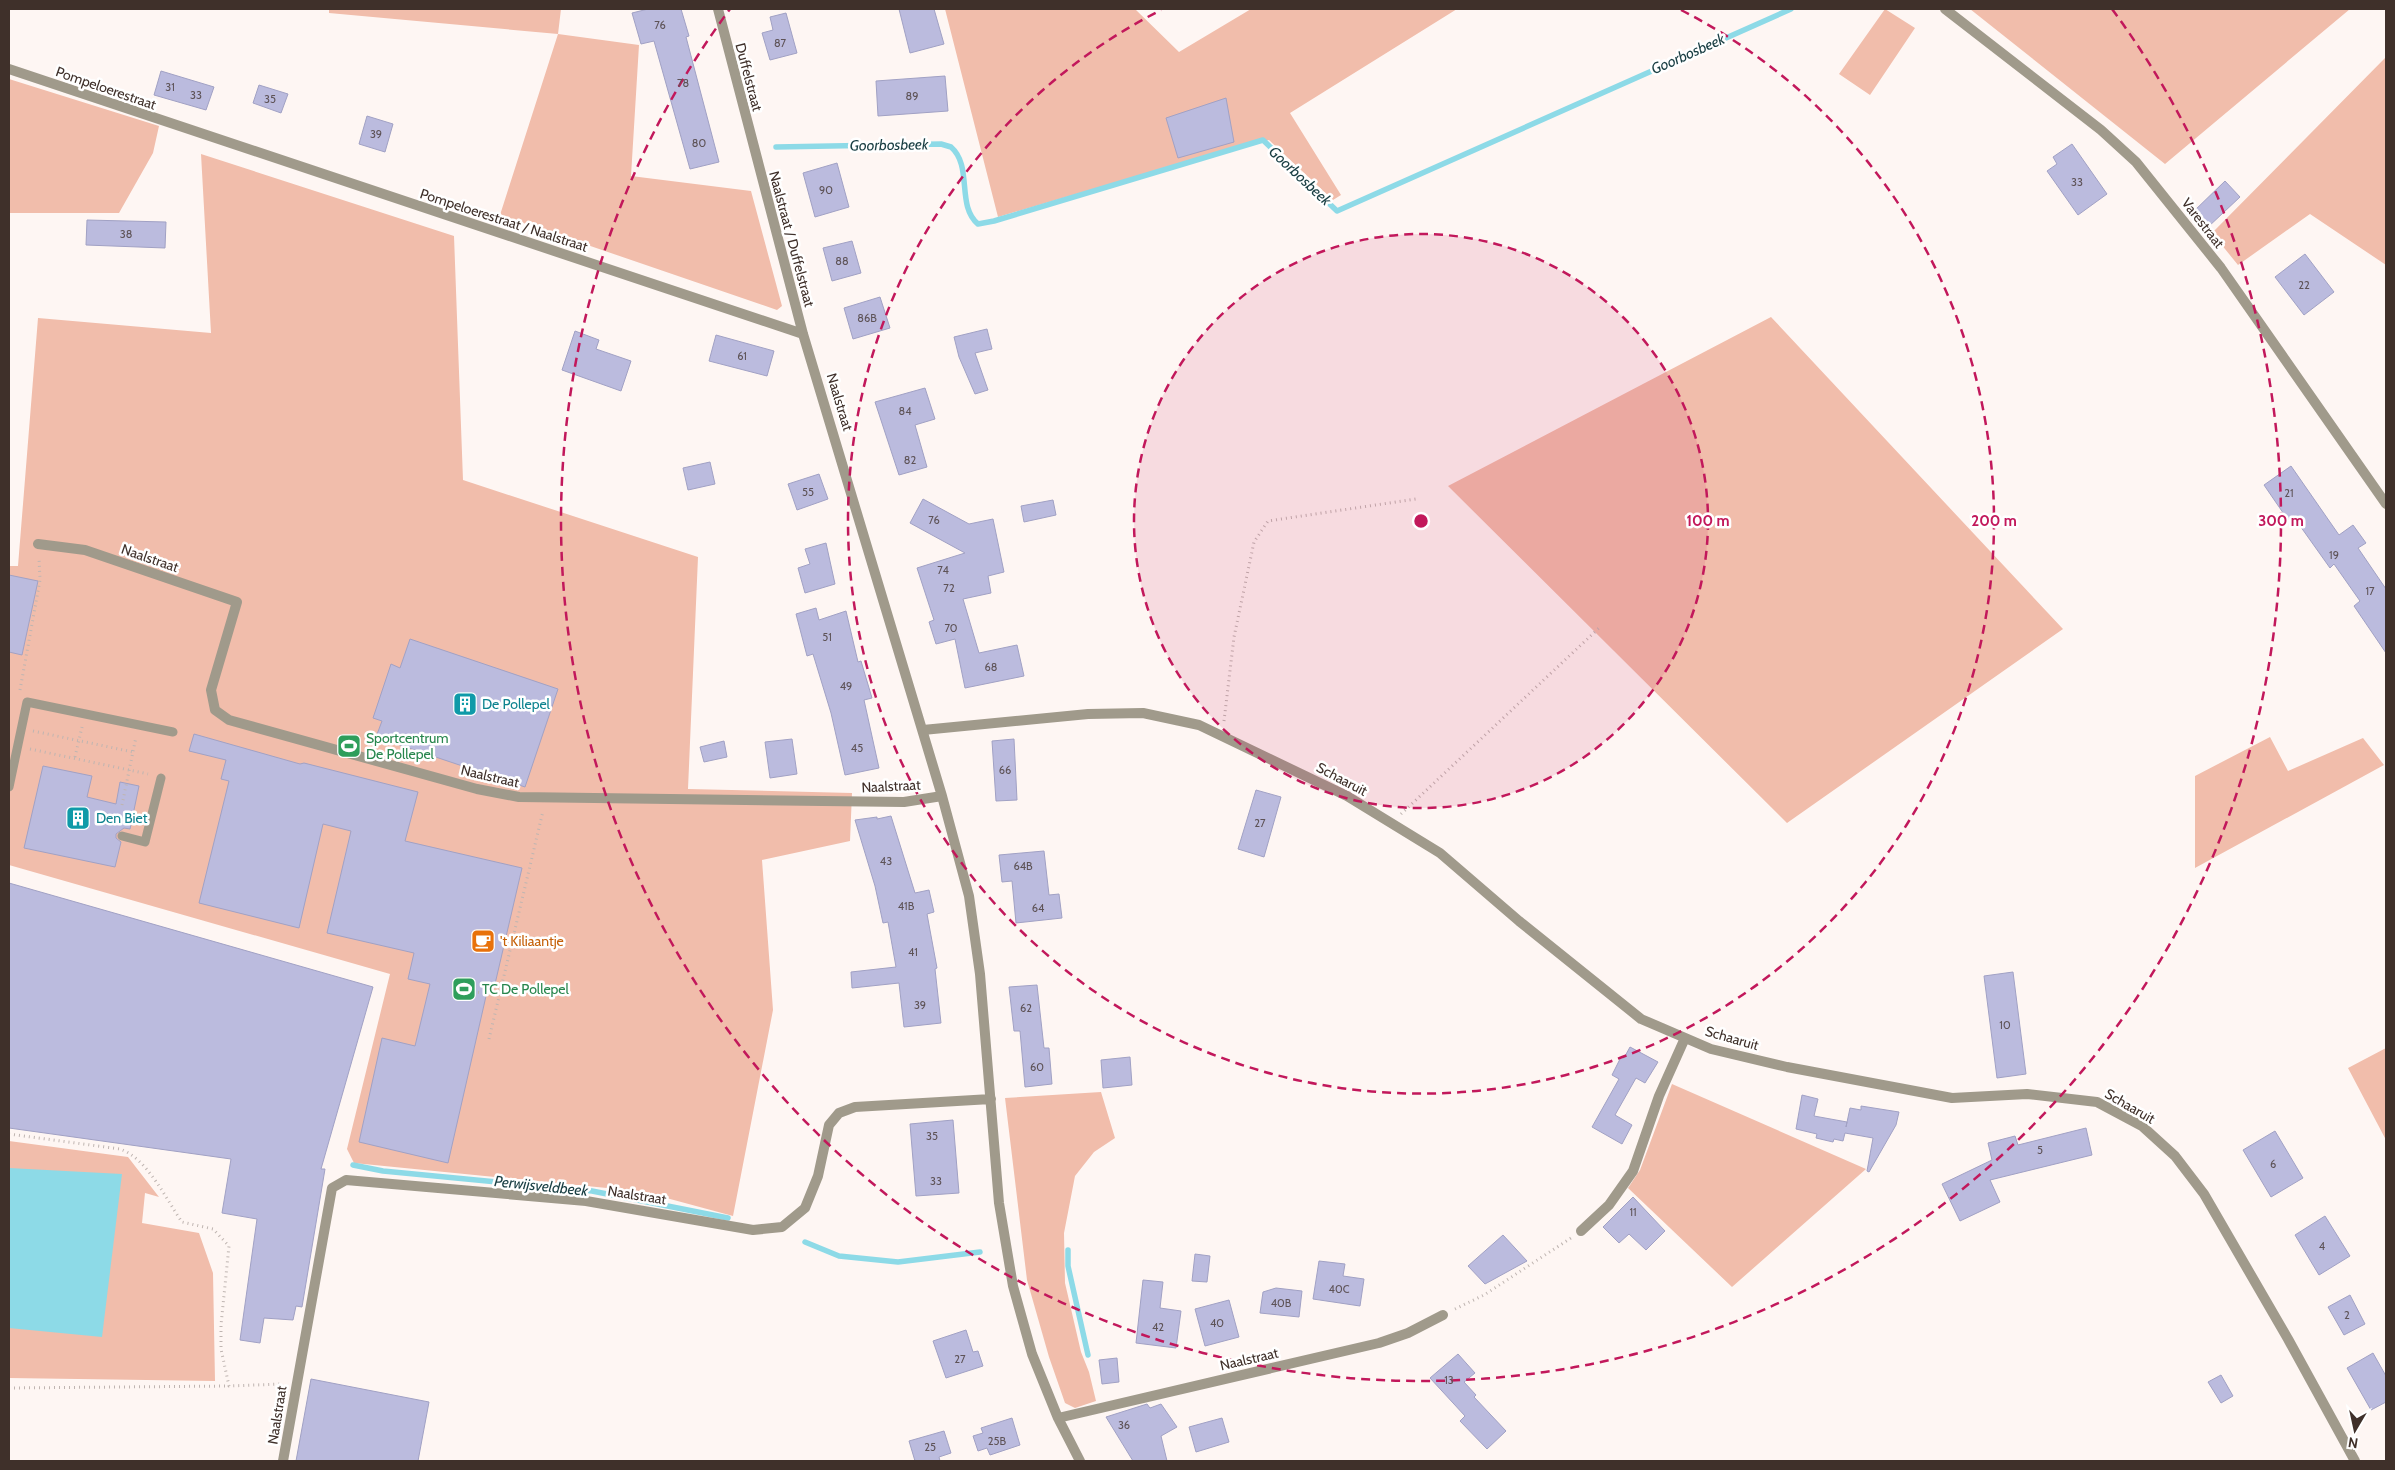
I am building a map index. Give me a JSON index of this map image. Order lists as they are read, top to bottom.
{
  "streets": {
    "street": [
      "Duffelstraat",
      "Pompeloerestraat",
      "Pompeloerestraat / Naalstraat",
      "Varestraat",
      "Naalstraat / Duffelstraat",
      "Naalstraat",
      "Schaaruit"
    ]
  },
  "crossings": [
    ["Duffelstraat", "Naalstraat / Duffelstraat"],
    ["Pompeloerestraat", "Pompeloerestraat / Naalstraat"],
    ["Pompeloerestraat / Naalstraat", "Naalstraat / Duffelstraat"],
    ["Pompeloerestraat / Naalstraat", "Naalstraat"],
    ["Naalstraat / Duffelstraat", "Naalstraat"],
    ["Naalstraat", "Schaaruit"]
  ],
  "water": ["Goorbosbeek", "Perwijsveldbeek"],
  "places": {
    "building": ["De Pollepel", "Den Biet"],
    "sports": ["Sportcentrum De Pollepel", "TC De Pollepel"],
    "cafe": ["'t Kiliaantje"]
  },
  "house_numbers": [
    "76",
    "87",
    "78",
    "31",
    "33",
    "89",
    "35",
    "39",
    "80",
    "33",
    "90",
    "38",
    "88",
    "22",
    "86B",
    "61",
    "84",
    "82",
    "55",
    "21",
    "76",
    "19",
    "74",
    "72",
    "17",
    "70",
    "51",
    "68",
    "49",
    "45",
    "66",
    "27",
    "43",
    "64B",
    "41B",
    "64",
    "41",
    "39",
    "62",
    "10",
    "60",
    "35",
    "5",
    "6",
    "33",
    "11",
    "4",
    "40C",
    "40B",
    "2",
    "40",
    "42",
    "27",
    "13",
    "36",
    "25B",
    "25"
  ],
  "north": "bottom",
  "rings": ["100 m", "200 m", "300 m"]
}
